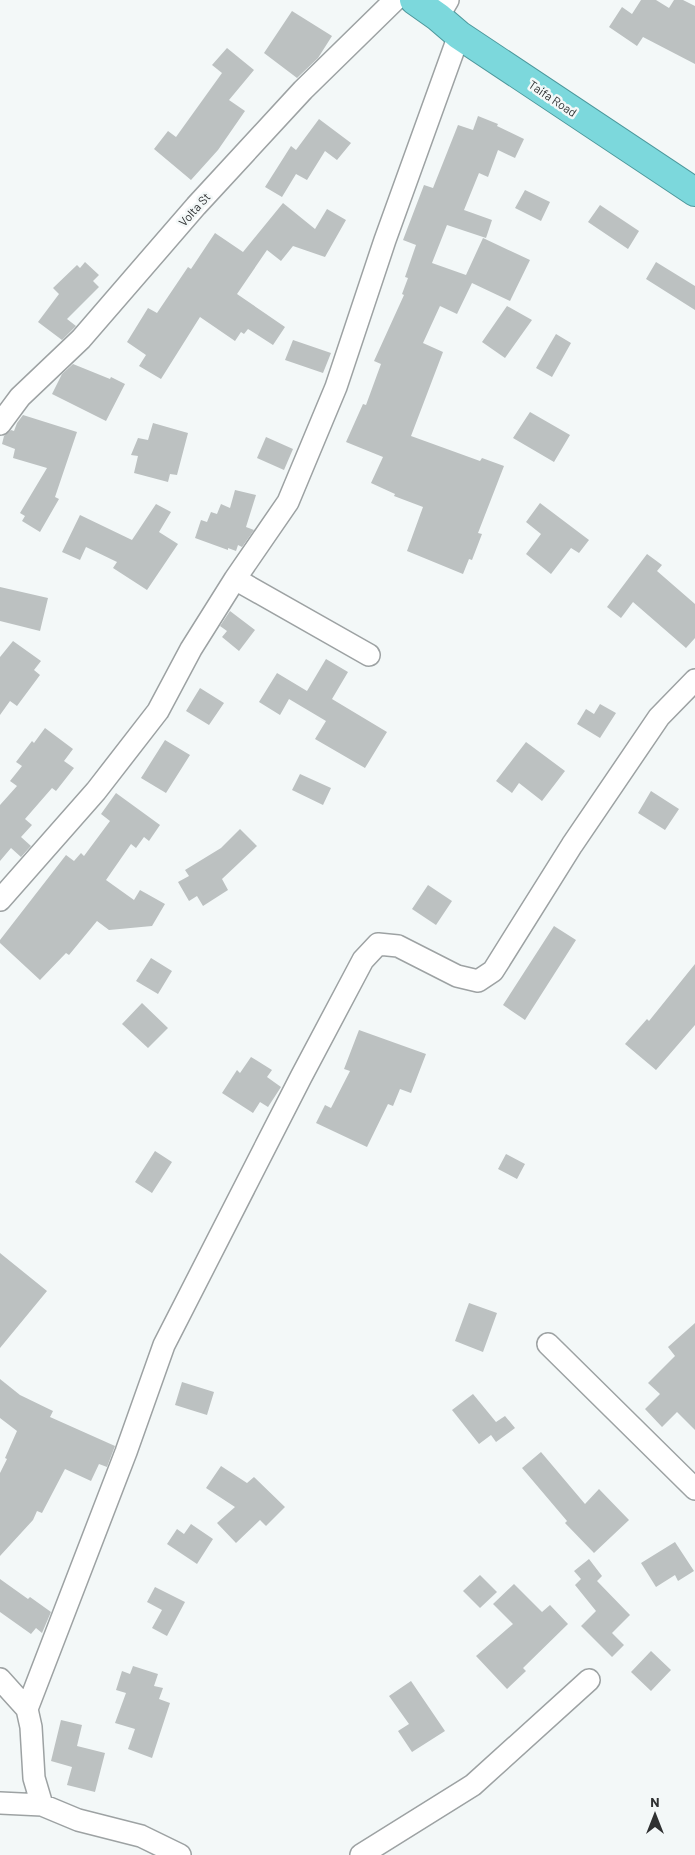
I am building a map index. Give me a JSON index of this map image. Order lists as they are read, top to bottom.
{
  "streets": {
    "highway": ["Taifa Road"],
    "street": ["Volta St"]
  },
  "north": "top"
}
